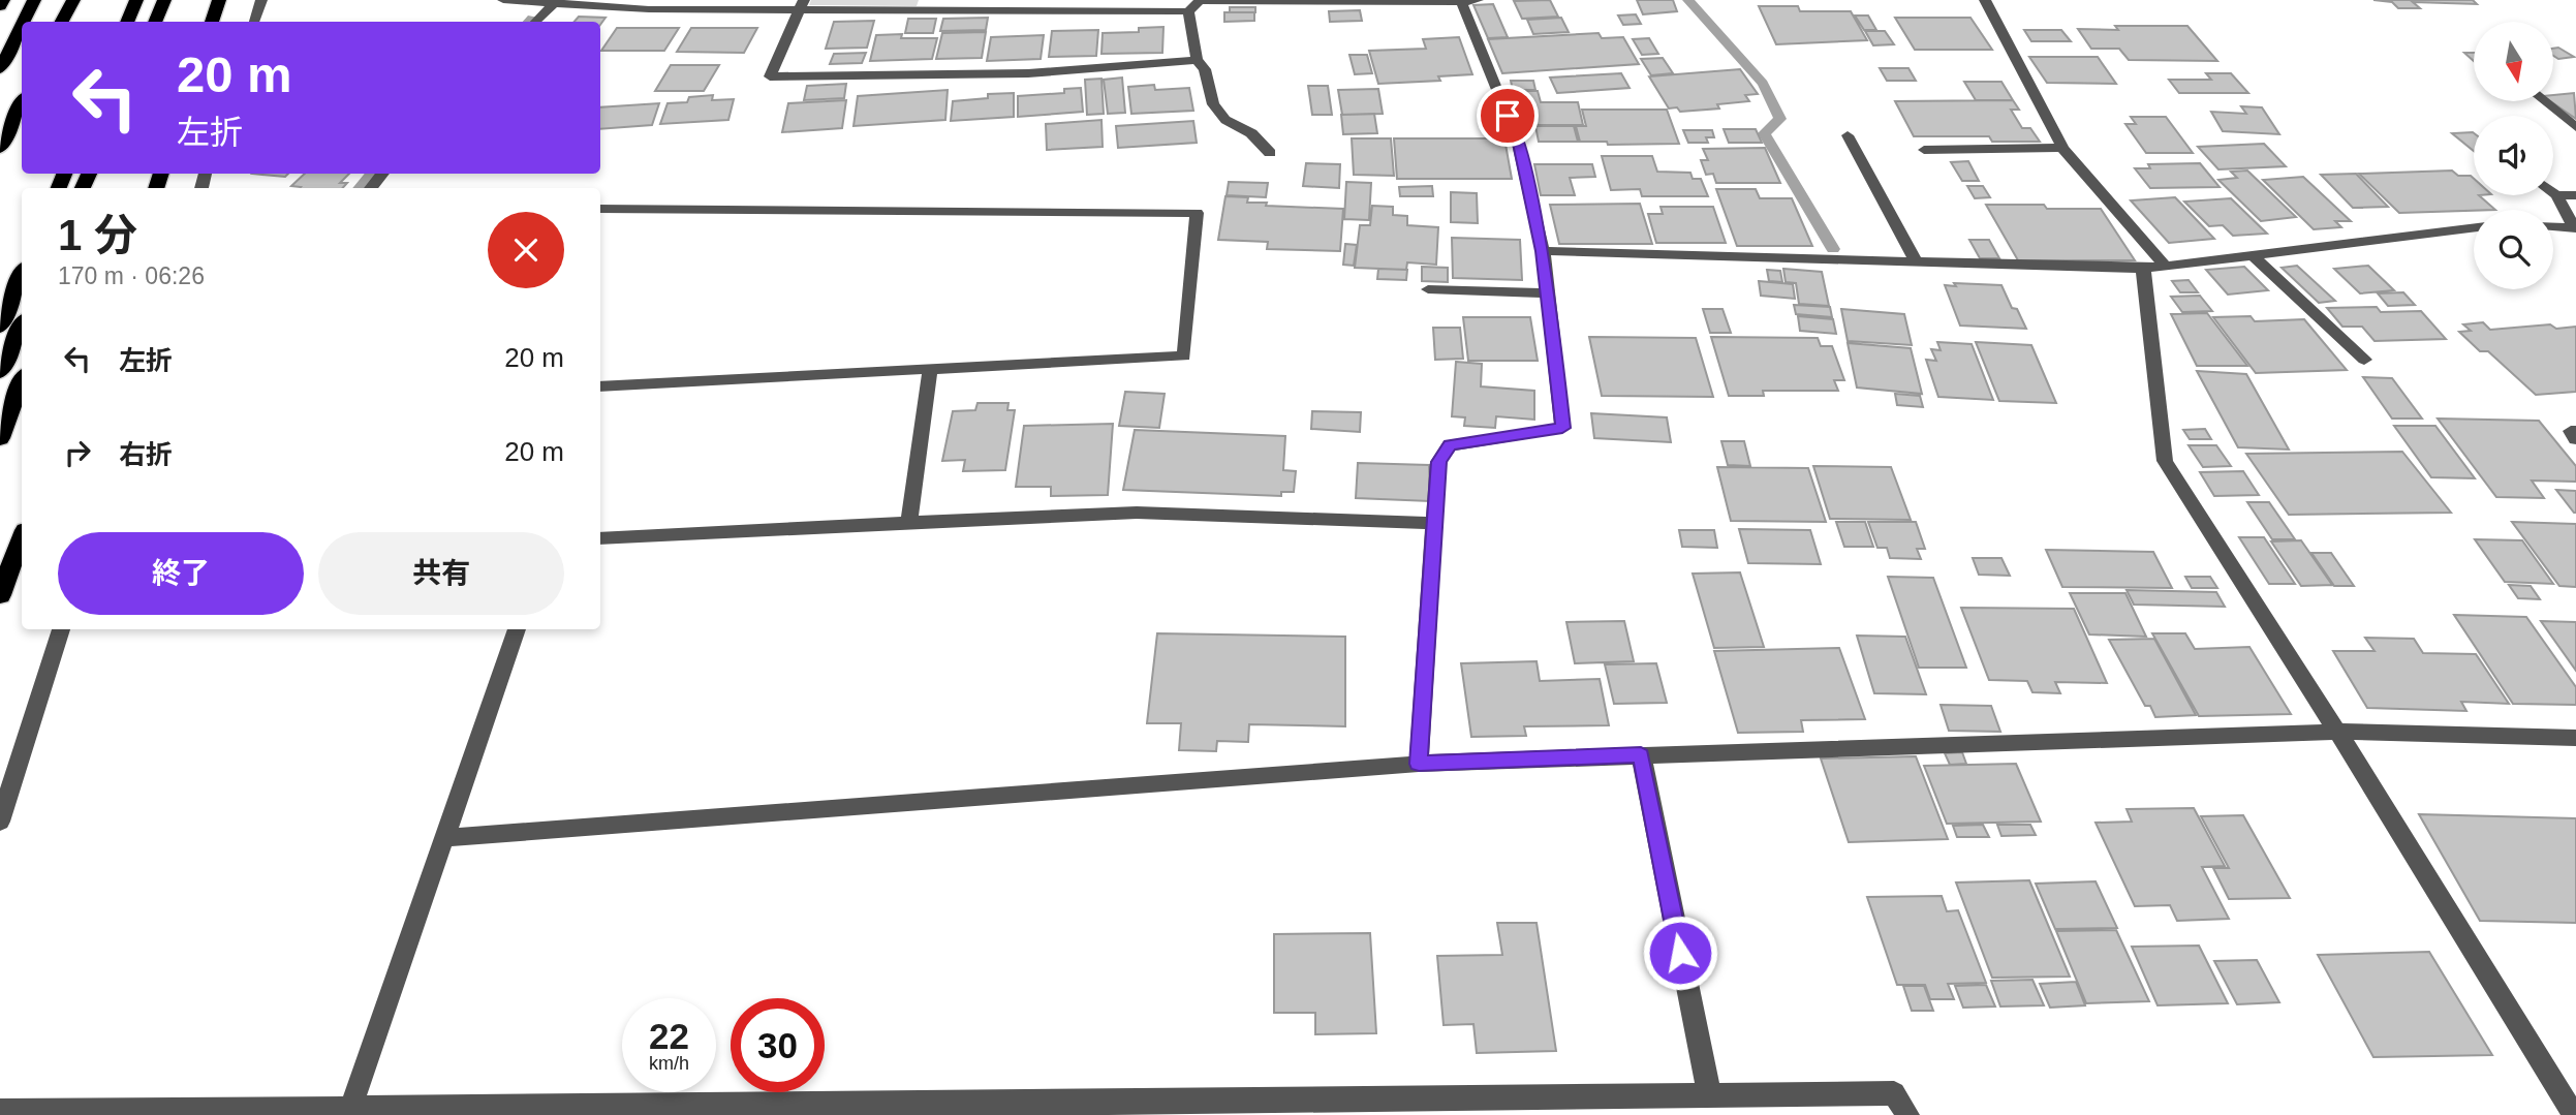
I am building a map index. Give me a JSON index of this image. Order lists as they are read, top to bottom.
{
  "north": "bottom",
  "page": {
    "turn": ["20 m", "左折"],
    "heading": ["1 分", "170 m · 06:26"],
    "list": [
      {
        "name": "左折",
        "value": "20 m"
      },
      {
        "name": "右折",
        "value": "20 m"
      }
    ],
    "buttons": ["終了", "共有"],
    "speed": "22 km/h",
    "limit": "30"
  }
}
